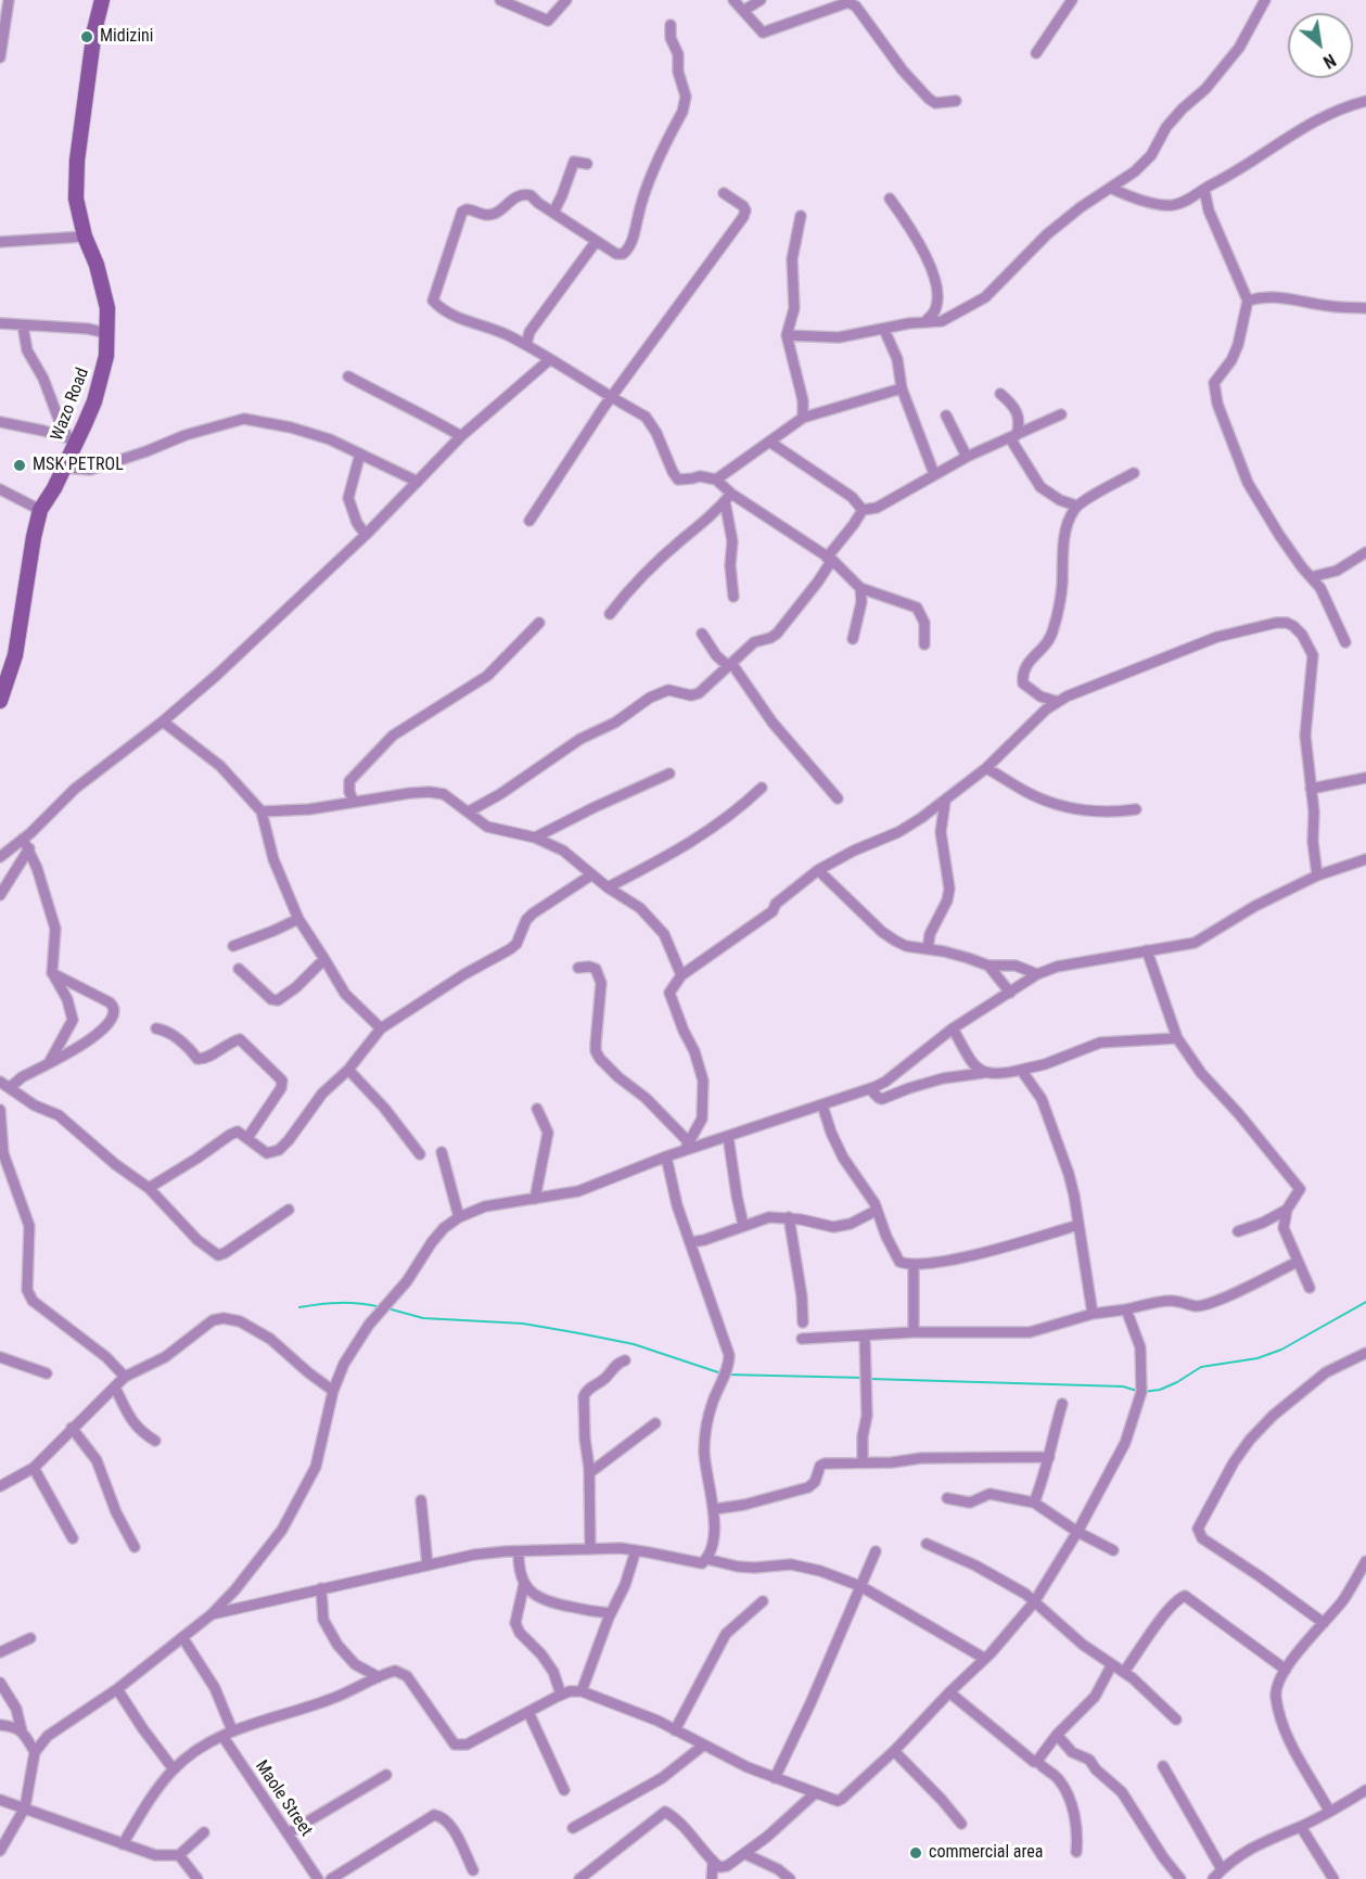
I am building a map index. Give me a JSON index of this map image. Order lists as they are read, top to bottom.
{
  "streets": {
    "main road": ["Wazo Road"],
    "street": ["Maole Street"]
  },
  "places": ["Midizini", "MSK PETROL", "commercial area"],
  "north": "bottom right"
}
